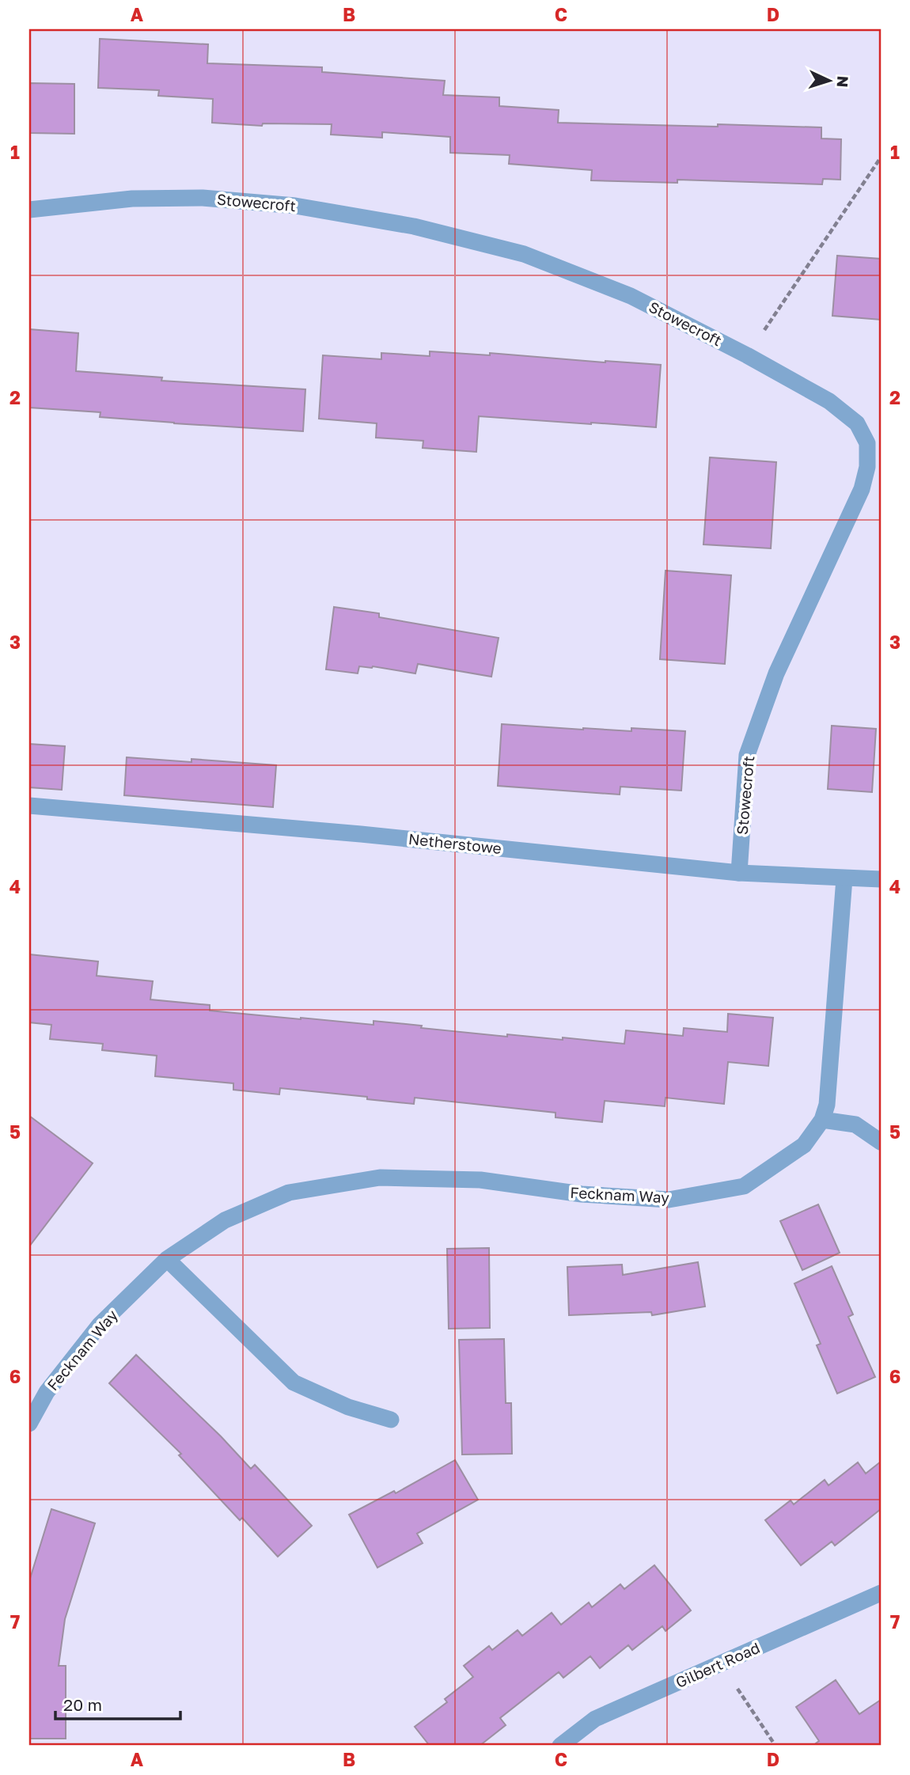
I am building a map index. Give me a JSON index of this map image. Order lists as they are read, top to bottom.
{
  "streets": {
    "street": [
      "Stowecroft",
      "Netherstowe",
      "Fecknam Way",
      "Gilbert Road"
    ]
  },
  "crossings": [
    ["Stowecroft", "Netherstowe"],
    ["Netherstowe", "Fecknam Way"]
  ],
  "scale_bar": "20 m",
  "north": "right",
  "grid": {
    "columns": [
      "A",
      "B",
      "C",
      "D"
    ],
    "rows": [
      "1",
      "2",
      "3",
      "4",
      "5",
      "6",
      "7"
    ]
  }
}
